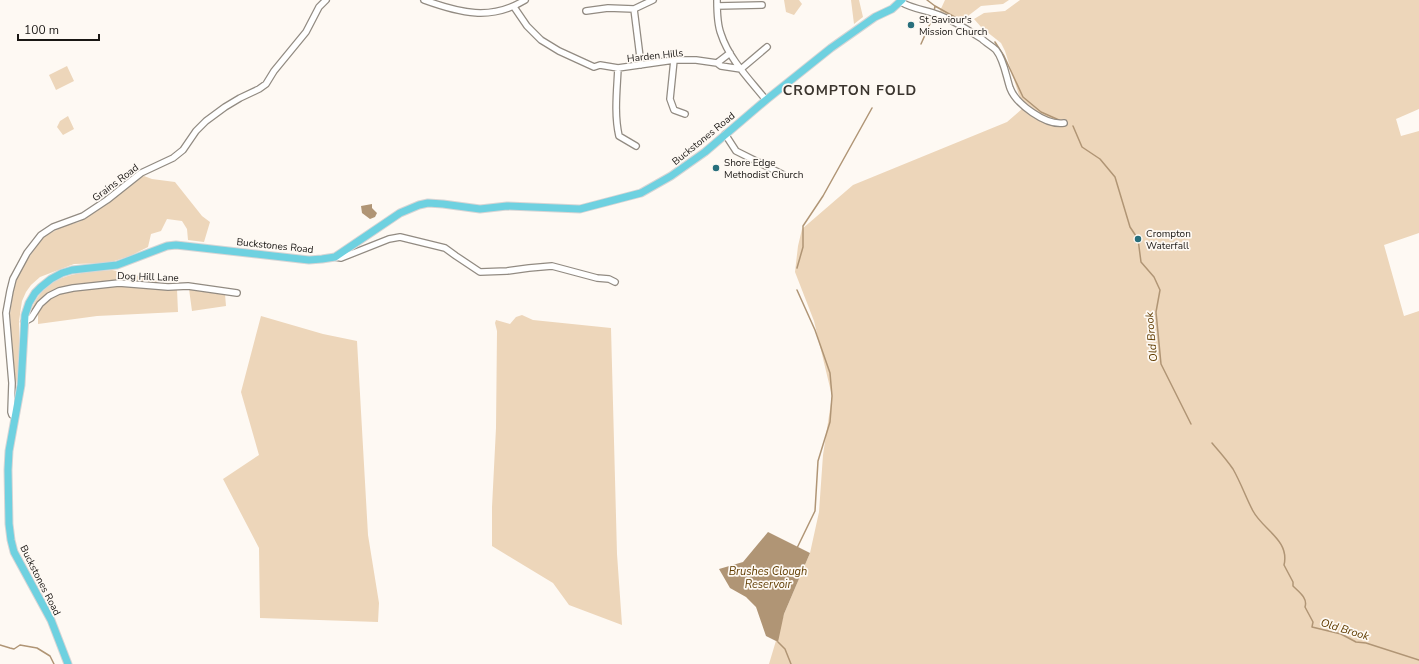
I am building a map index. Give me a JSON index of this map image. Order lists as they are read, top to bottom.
{
  "streets": {
    "main road": ["Buckstones Road"],
    "street": ["Harden Hills", "Grains Road", "Dog Hill Lane"]
  },
  "crossings": [
    ["Buckstones Road", "Grains Road"],
    ["Buckstones Road", "Dog Hill Lane"]
  ],
  "districts": ["CROMPTON FOLD"],
  "water": ["Old Brook", "Brushes Clough Reservoir"],
  "places": ["St Saviour's Mission Church", "Shore Edge Methodist Church", "Crompton Waterfall"],
  "scale_bar": "100 m"
}
